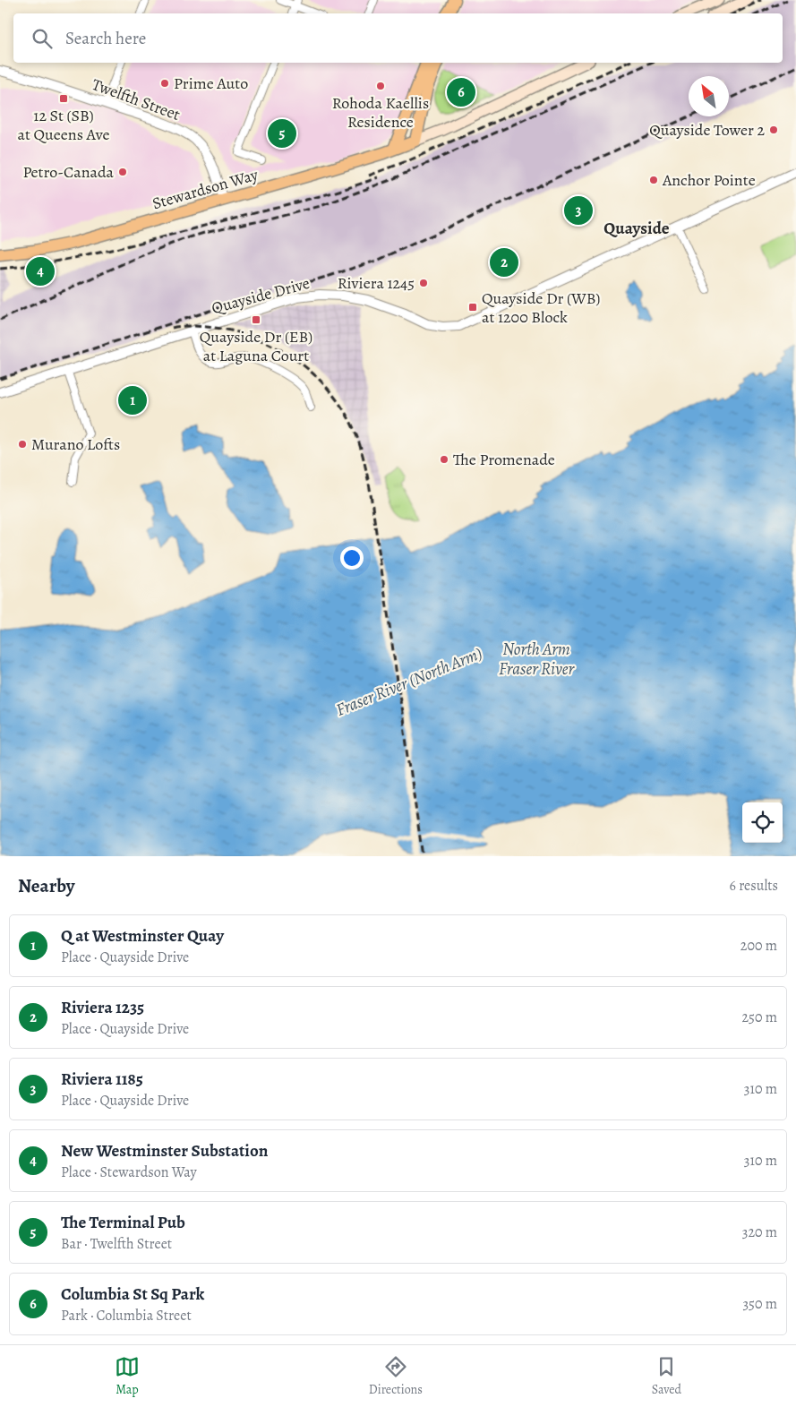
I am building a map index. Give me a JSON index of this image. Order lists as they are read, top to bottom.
{
  "streets": {
    "main road": ["Stewardson Way"],
    "street": ["Twelfth Street", "Quayside Drive"]
  },
  "crossings": [
    ["Twelfth Street", "Stewardson Way"]
  ],
  "districts": ["Quayside"],
  "water": ["North Arm Fraser River", "Fraser River (North Arm)"],
  "places": {
    "other": [
      "Prime Auto",
      "Rohoda Kaellis Residence",
      "Quayside Tower 2",
      "Petro-Canada",
      "Anchor Pointe",
      "Riviera 1245",
      "Murano Lofts",
      "The Promenade"
    ],
    "transit": ["12 St (SB) at Queens Ave", "Quayside Dr (WB) at 1200 Block", "Quayside Dr (EB) at Laguna Court"]
  },
  "north": "top left",
  "page": {
    "search": "Search here",
    "pins": [
      "6",
      "5",
      "3",
      "2",
      "4",
      "1"
    ],
    "heading": ["Nearby", "6 results"],
    "list": [
      {
        "mark": "1",
        "name": "Q at Westminster Quay",
        "note": "Place · Quayside Drive",
        "value": "200 m"
      },
      {
        "mark": "2",
        "name": "Riviera 1235",
        "note": "Place · Quayside Drive",
        "value": "250 m"
      },
      {
        "mark": "3",
        "name": "Riviera 1185",
        "note": "Place · Quayside Drive",
        "value": "310 m"
      },
      {
        "mark": "4",
        "name": "New Westminster Substation",
        "note": "Place · Stewardson Way",
        "value": "310 m"
      },
      {
        "mark": "5",
        "name": "The Terminal Pub",
        "note": "Bar · Twelfth Street",
        "value": "320 m"
      },
      {
        "mark": "6",
        "name": "Columbia St Sq Park",
        "note": "Park · Columbia Street",
        "value": "350 m"
      }
    ],
    "nav": ["Map", "Directions", "Saved"]
  }
}
